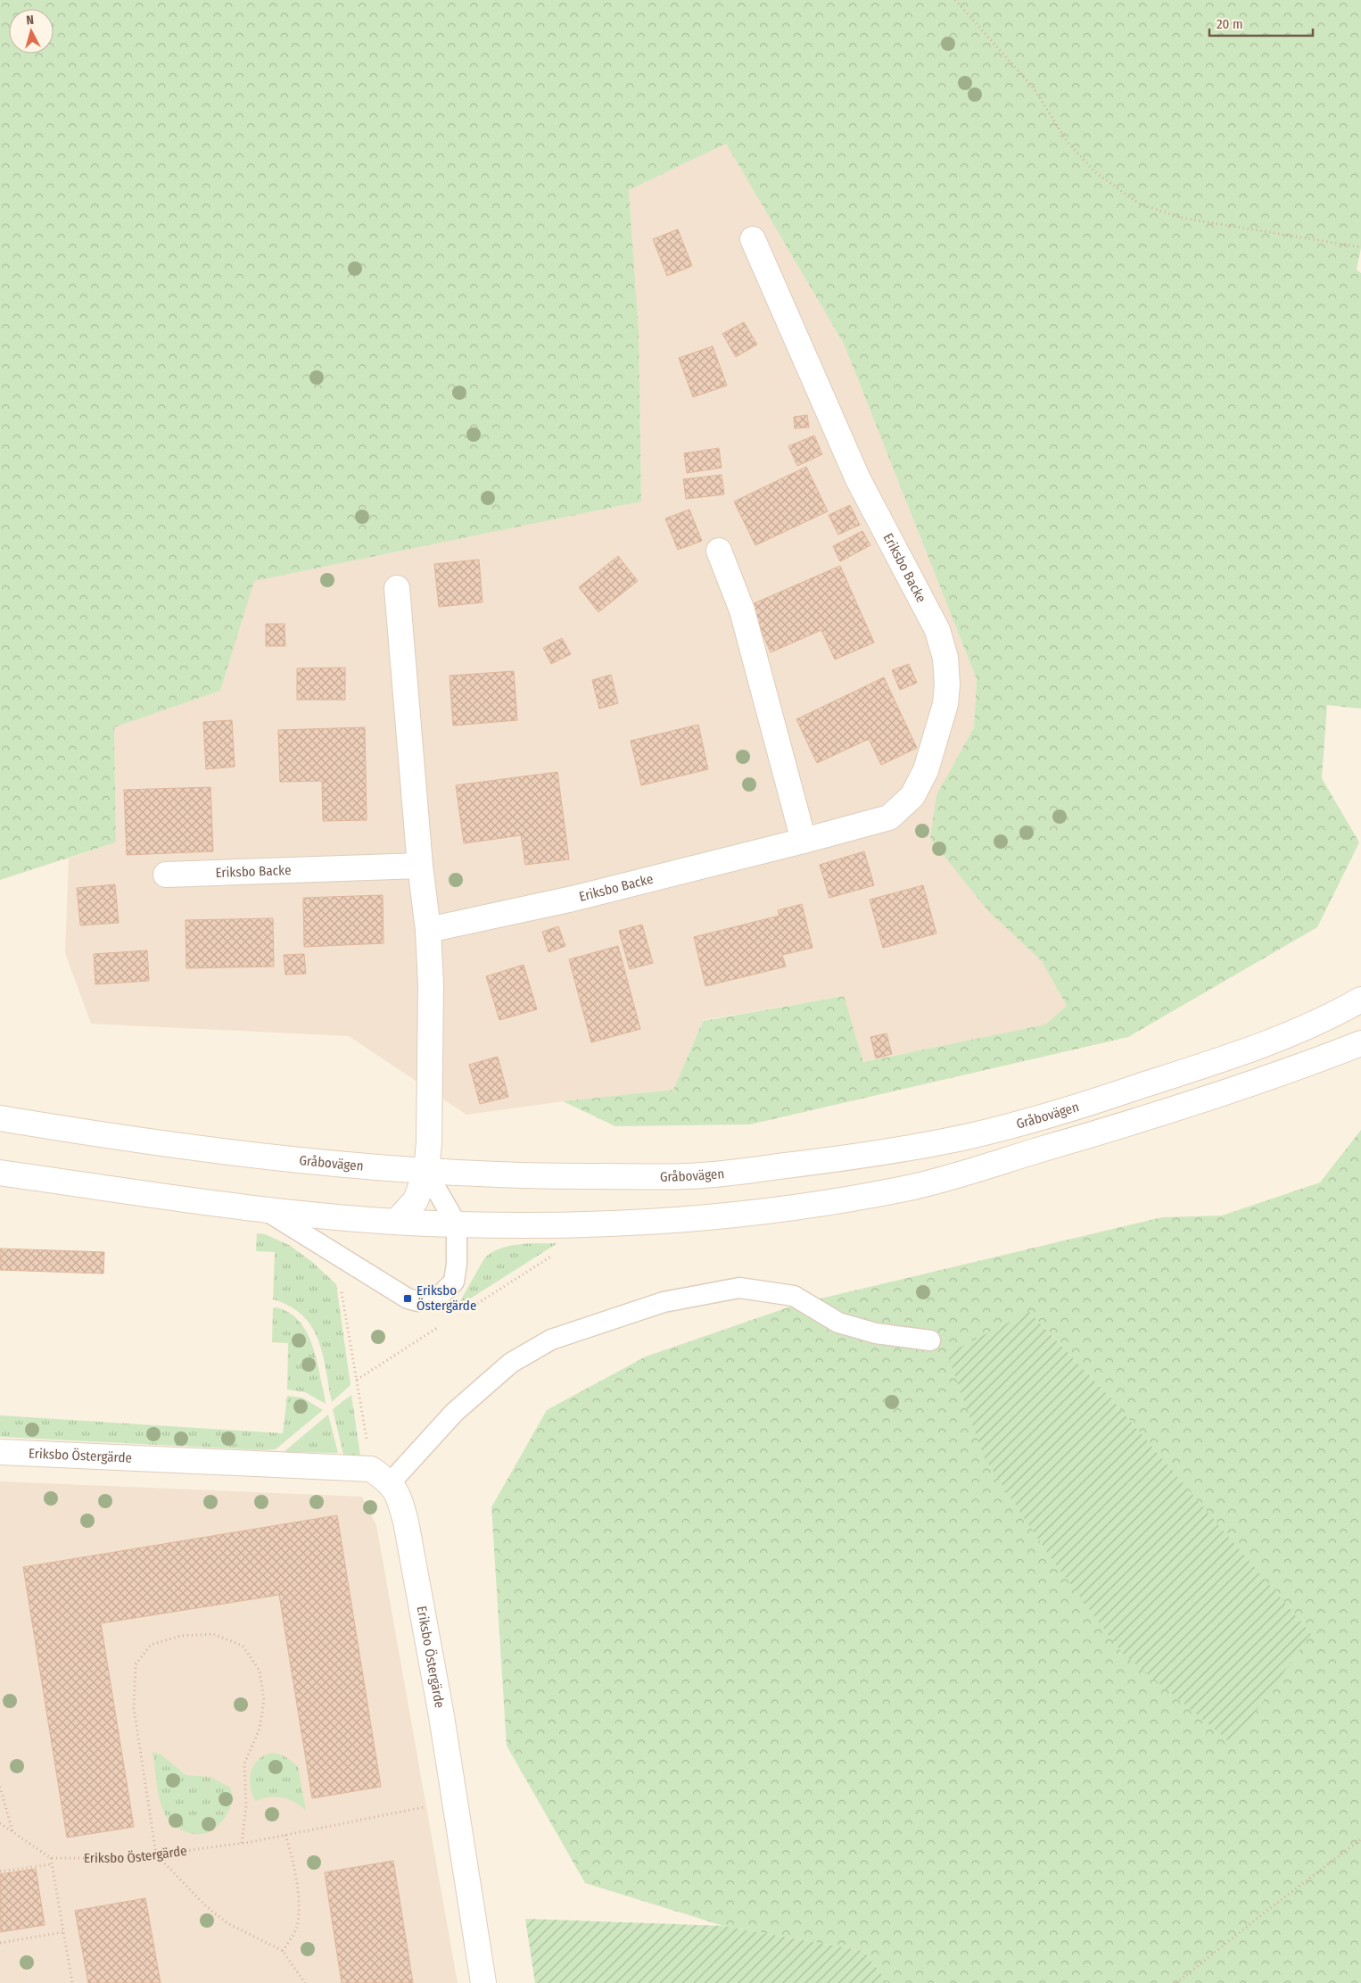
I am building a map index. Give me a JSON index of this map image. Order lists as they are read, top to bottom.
{
  "streets": {
    "street": ["Eriksbo Backe", "Gråbovägen", "Eriksbo Östergärde"]
  },
  "places": {
    "transit": ["Eriksbo Östergärde"]
  },
  "scale_bar": "20 m",
  "north": "top"
}
